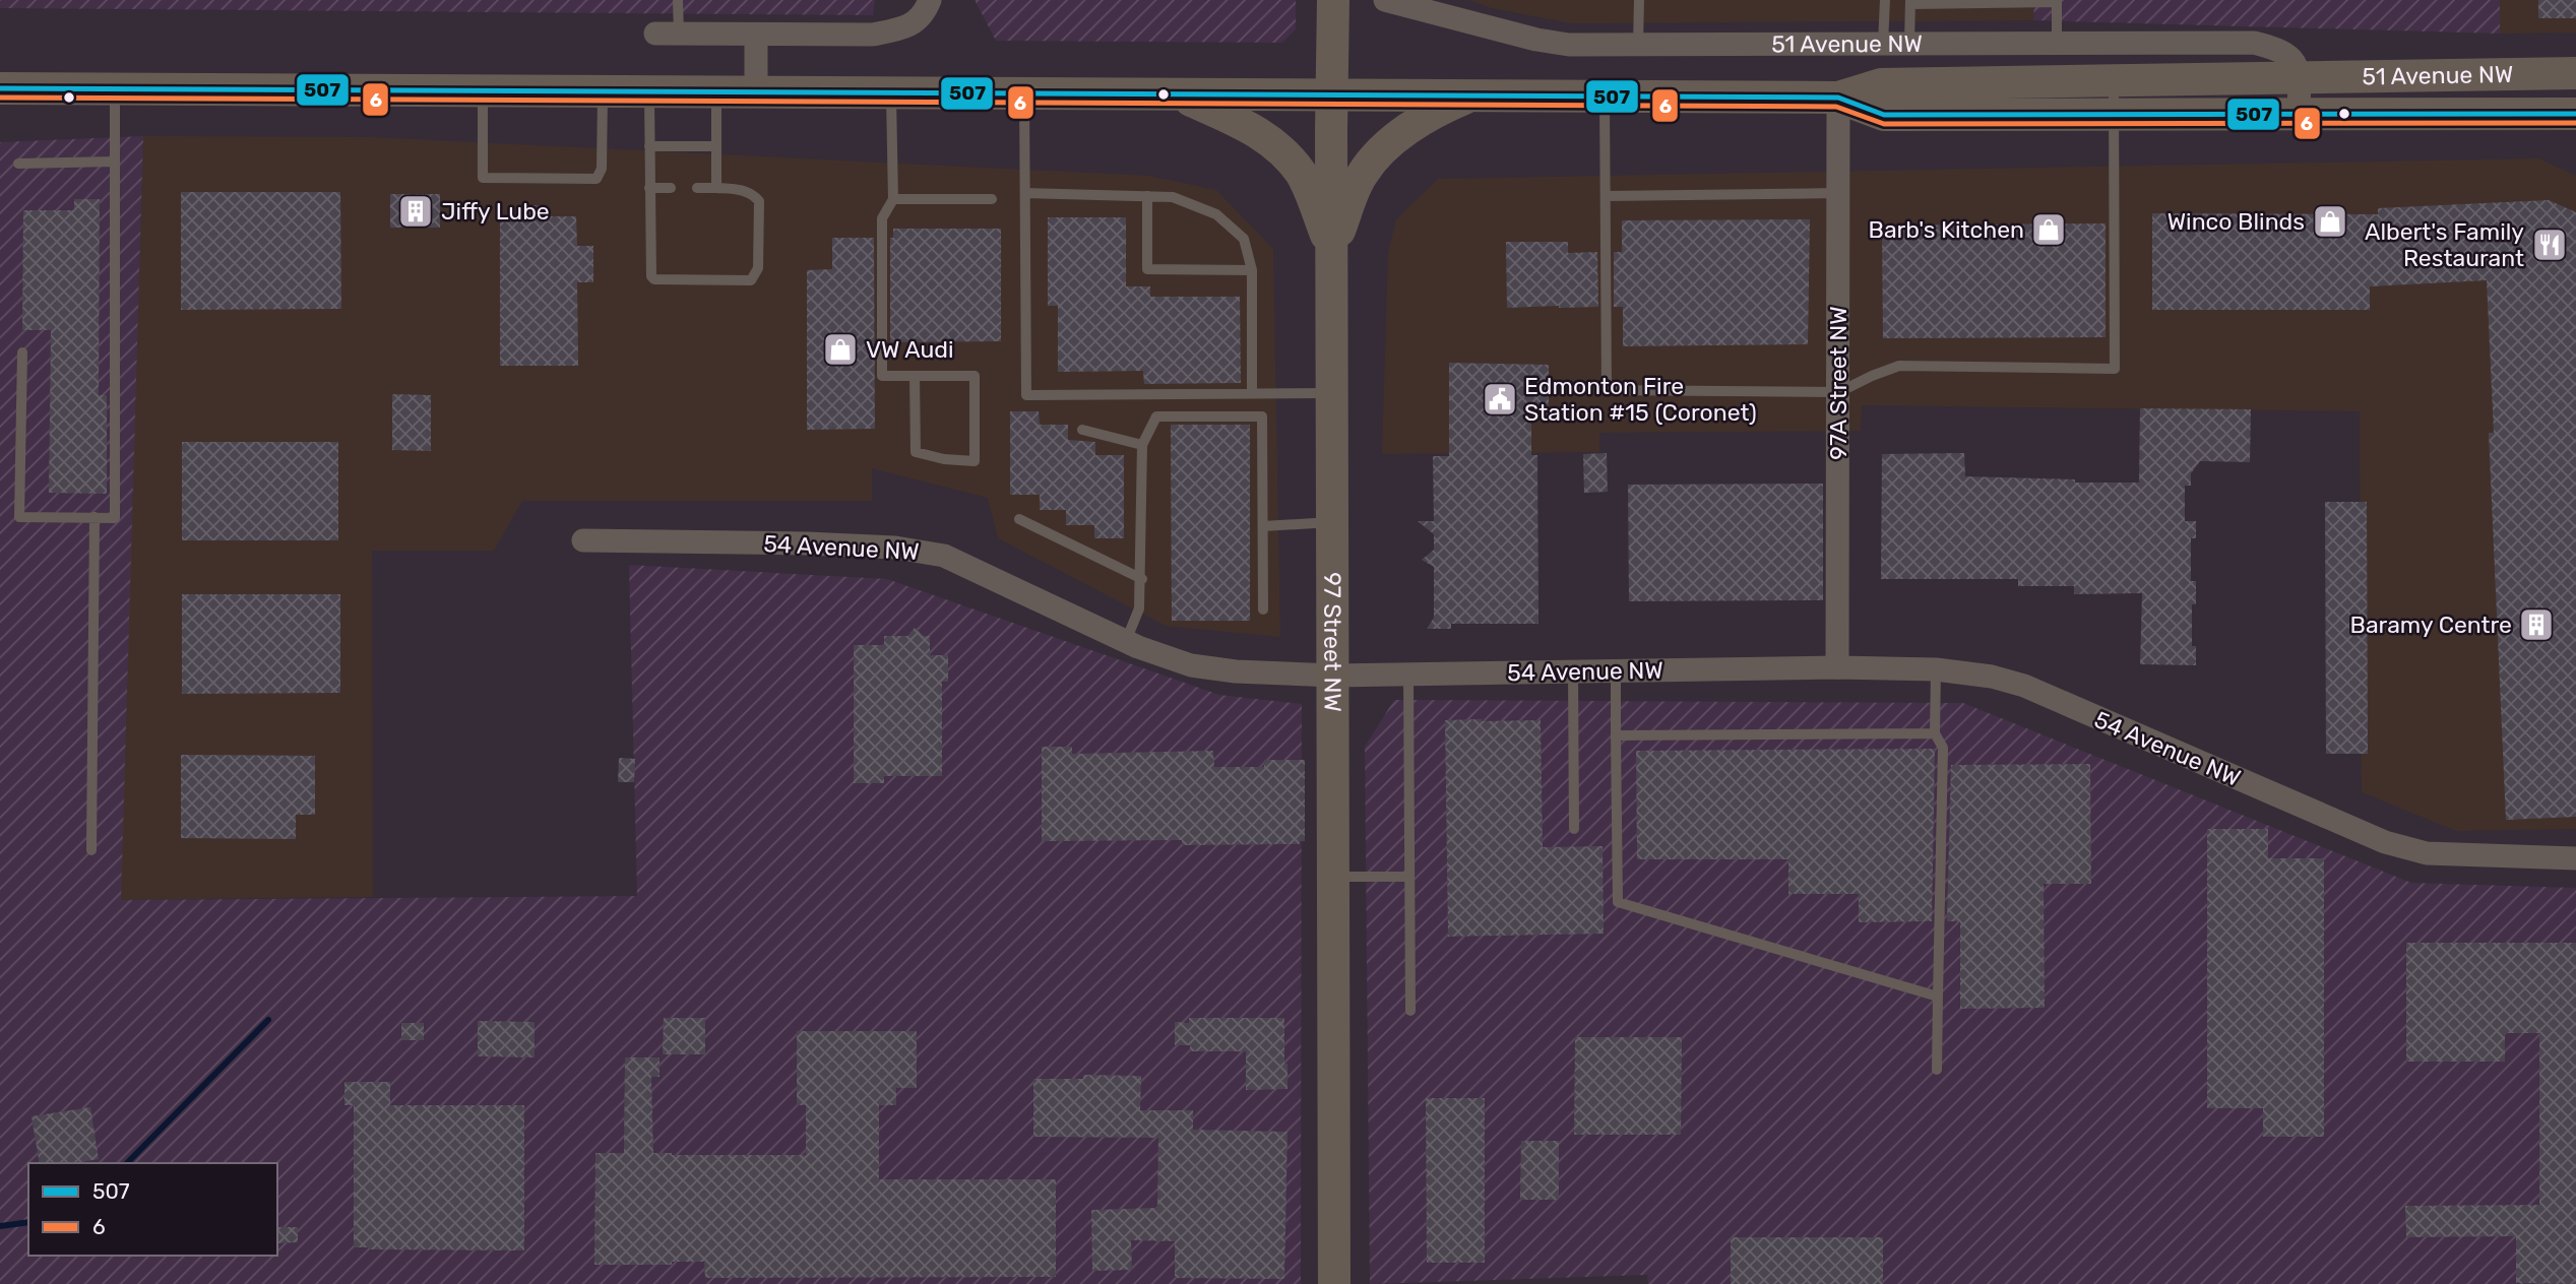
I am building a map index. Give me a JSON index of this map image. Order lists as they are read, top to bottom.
{
  "streets": {
    "main road": ["51 Avenue NW", "97 Street NW"],
    "street": ["97A Street NW", "54 Avenue NW"]
  },
  "crossings": [
    ["51 Avenue NW", "97A Street NW"],
    ["51 Avenue NW", "97 Street NW"],
    ["97A Street NW", "54 Avenue NW"],
    ["54 Avenue NW", "97 Street NW"]
  ],
  "places": {
    "building": ["Jiffy Lube", "Baramy Centre"],
    "shop": ["Winco Blinds", "Barb's Kitchen", "VW Audi"],
    "restaurant": ["Albert's Family Restaurant"],
    "public building": ["Edmonton Fire Station #15 (Coronet)"]
  },
  "lines": ["transit line 507", "transit line 6"],
  "legend": ["507", "6"]
}
